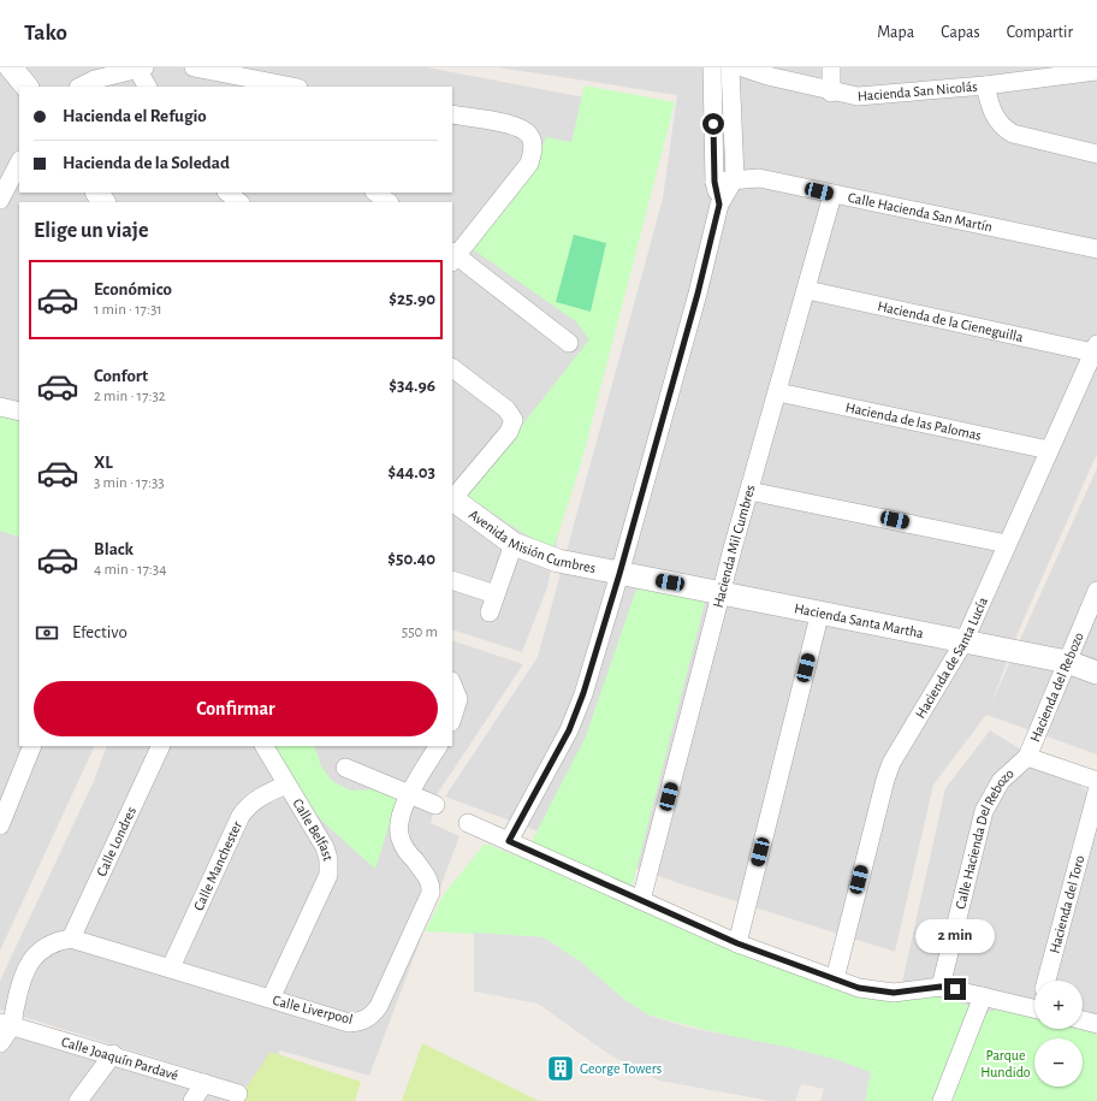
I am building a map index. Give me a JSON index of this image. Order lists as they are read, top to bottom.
{
  "streets": {
    "street": [
      "Hacienda San Nicolás",
      "Calle Hacienda San Martín",
      "Hacienda de la Cieneguilla",
      "Hacienda de las Palomas",
      "Avenida Misión Cumbres",
      "Hacienda Mil Cumbres",
      "Hacienda Santa Martha",
      "Hacienda de Santa Lucía",
      "Hacienda del Rebozo",
      "Calle Belfast",
      "Calle Hacienda Del Rebozo",
      "Calle Londres",
      "Calle Manchester",
      "Hacienda del Toro",
      "Calle Liverpool",
      "Calle Joaquín Pardavé"
    ]
  },
  "crossings": [
    ["Calle Hacienda San Martín", "Hacienda Mil Cumbres"],
    ["Hacienda de la Cieneguilla", "Hacienda Mil Cumbres"],
    ["Hacienda de la Cieneguilla", "Hacienda de Santa Lucía"],
    ["Hacienda de las Palomas", "Hacienda Mil Cumbres"],
    ["Hacienda de las Palomas", "Hacienda de Santa Lucía"],
    ["Avenida Misión Cumbres", "Hacienda Santa Martha"],
    ["Hacienda Mil Cumbres", "Hacienda Santa Martha"],
    ["Hacienda Santa Martha", "Hacienda de Santa Lucía"],
    ["Hacienda Santa Martha", "Hacienda del Rebozo"],
    ["Hacienda del Rebozo", "Calle Hacienda Del Rebozo"],
    ["Calle Belfast", "Calle Manchester"],
    ["Calle Belfast", "Calle Liverpool"],
    ["Calle Londres", "Calle Liverpool"],
    ["Calle Manchester", "Calle Liverpool"]
  ],
  "parks": ["Parque Hundido"],
  "places": {
    "building": ["George Towers"]
  },
  "page": {
    "header": "Tako",
    "nav": ["Mapa", "Capas", "Compartir"],
    "banner": ["Hacienda el Refugio", "Hacienda de la Soledad"],
    "heading": "Elige un viaje",
    "list": [
      {
        "name": "Económico",
        "note": "1 min · 17:31",
        "value": "$25.90"
      },
      {
        "name": "Confort",
        "note": "2 min · 17:32",
        "value": "$34.96"
      },
      {
        "name": "XL",
        "note": "3 min · 17:33",
        "value": "$44.03"
      },
      {
        "name": "Black",
        "note": "4 min · 17:34",
        "value": "$50.40"
      }
    ],
    "pay": ["Efectivo", "550 m"],
    "buttons": "Confirmar",
    "bubble": "2 min",
    "map_buttons": ["+", "−"]
  }
}
